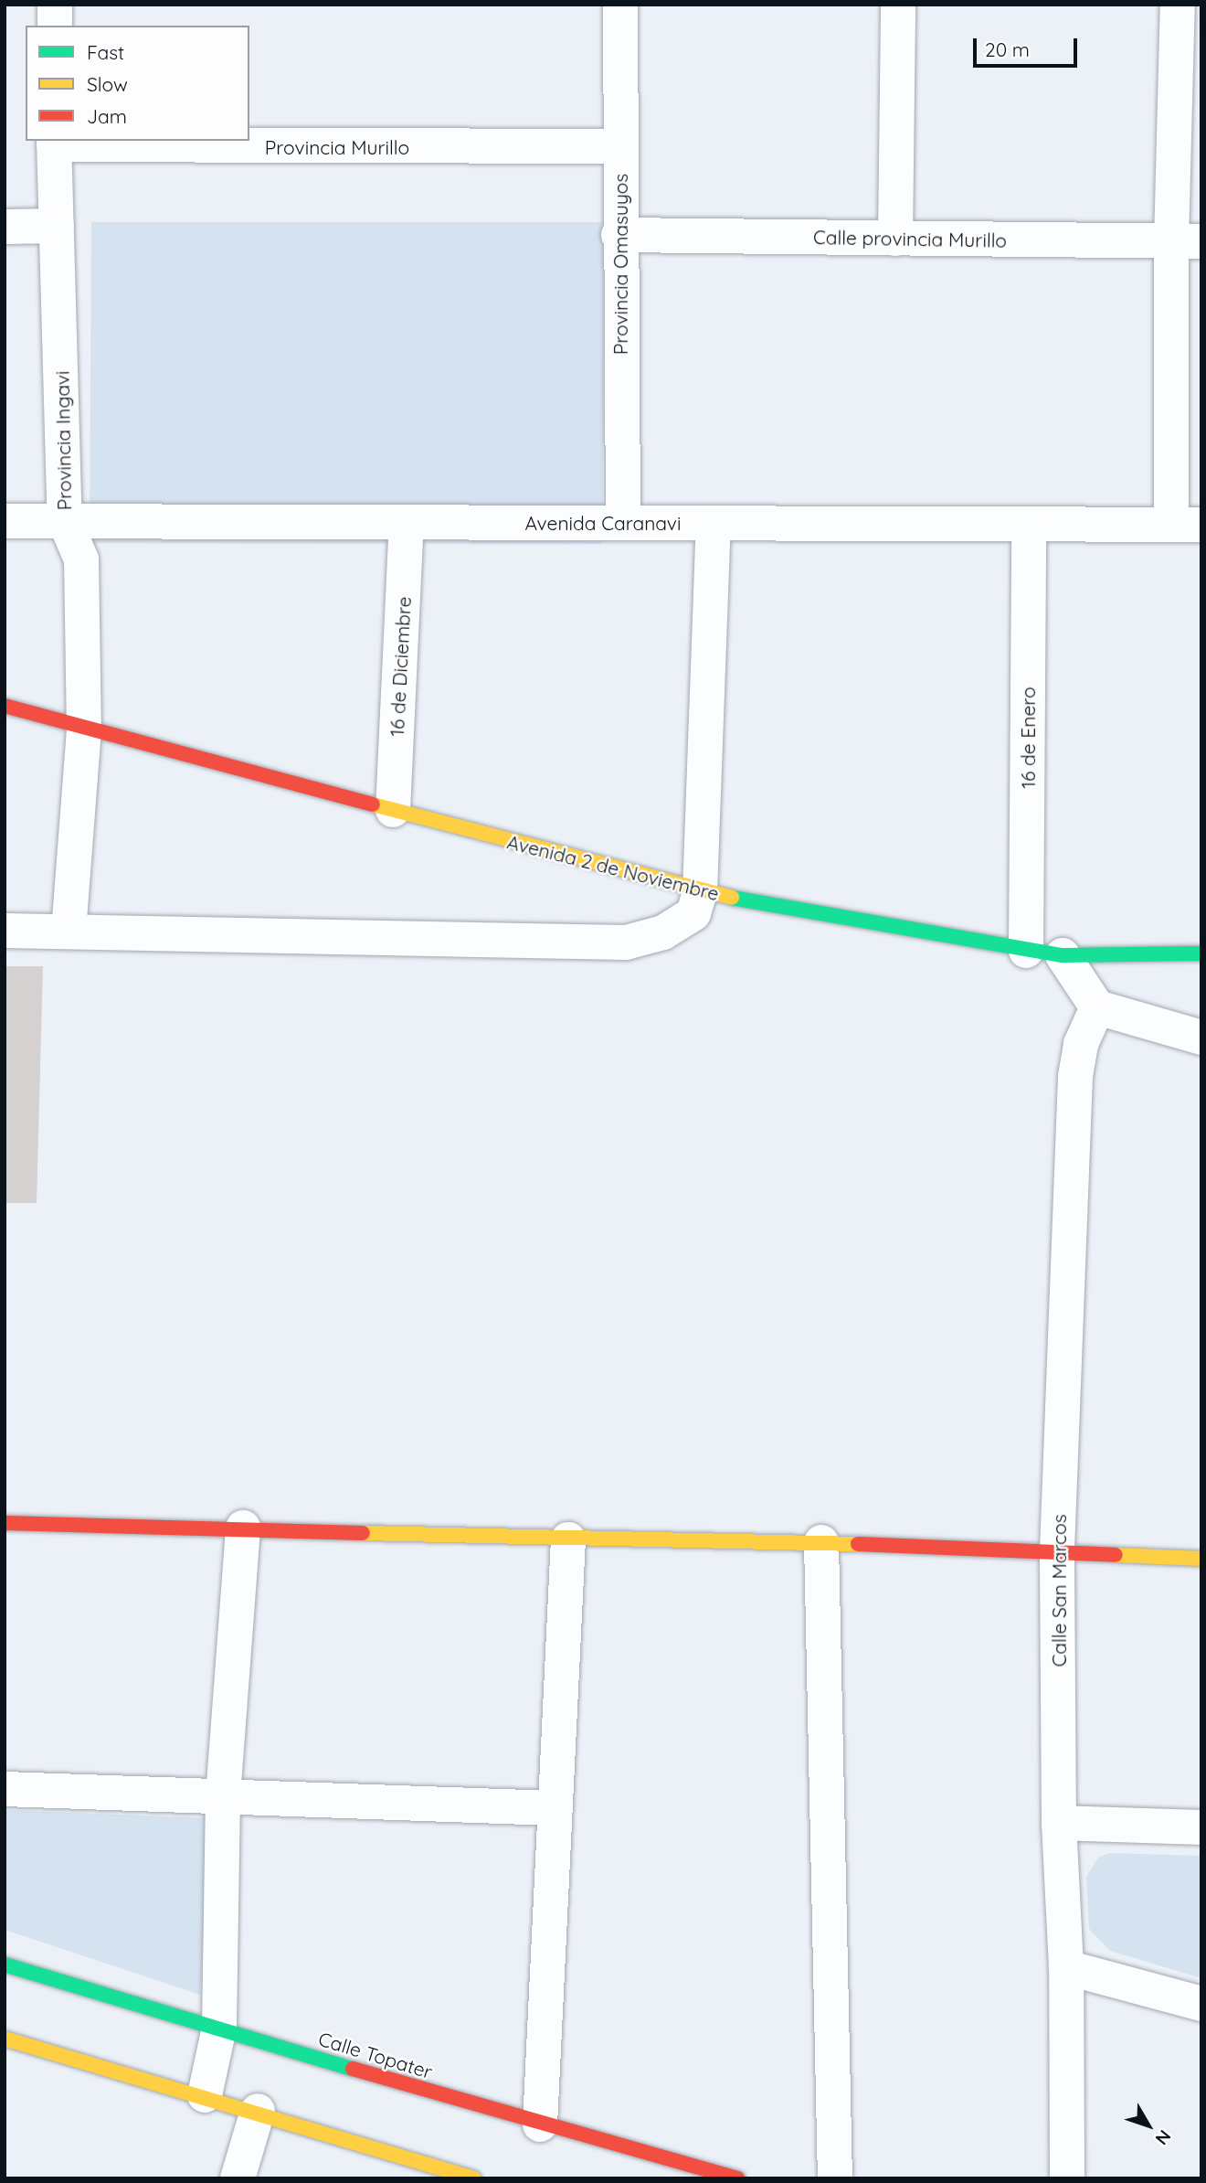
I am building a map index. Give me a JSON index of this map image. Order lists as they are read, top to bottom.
{
  "streets": {
    "street": [
      "Provincia Murillo",
      "Calle provincia Murillo",
      "Provincia Omasuyos",
      "Provincia Ingavi",
      "Avenida Caranavi",
      "16 de Diciembre",
      "16 de Enero",
      "Avenida 2 de Noviembre",
      "Calle San Marcos",
      "Calle Topater"
    ]
  },
  "crossings": [
    ["Provincia Murillo", "Provincia Omasuyos"],
    ["Provincia Murillo", "Provincia Ingavi"],
    ["Calle provincia Murillo", "Provincia Omasuyos"],
    ["Provincia Omasuyos", "Avenida Caranavi"],
    ["Provincia Ingavi", "Avenida Caranavi"],
    ["Provincia Ingavi", "Avenida 2 de Noviembre"],
    ["Avenida Caranavi", "16 de Diciembre"],
    ["Avenida Caranavi", "16 de Enero"],
    ["16 de Diciembre", "Avenida 2 de Noviembre"],
    ["16 de Enero", "Avenida 2 de Noviembre"]
  ],
  "legend": ["Fast", "Slow", "Jam"],
  "scale_bar": "20 m",
  "north": "bottom right"
}
